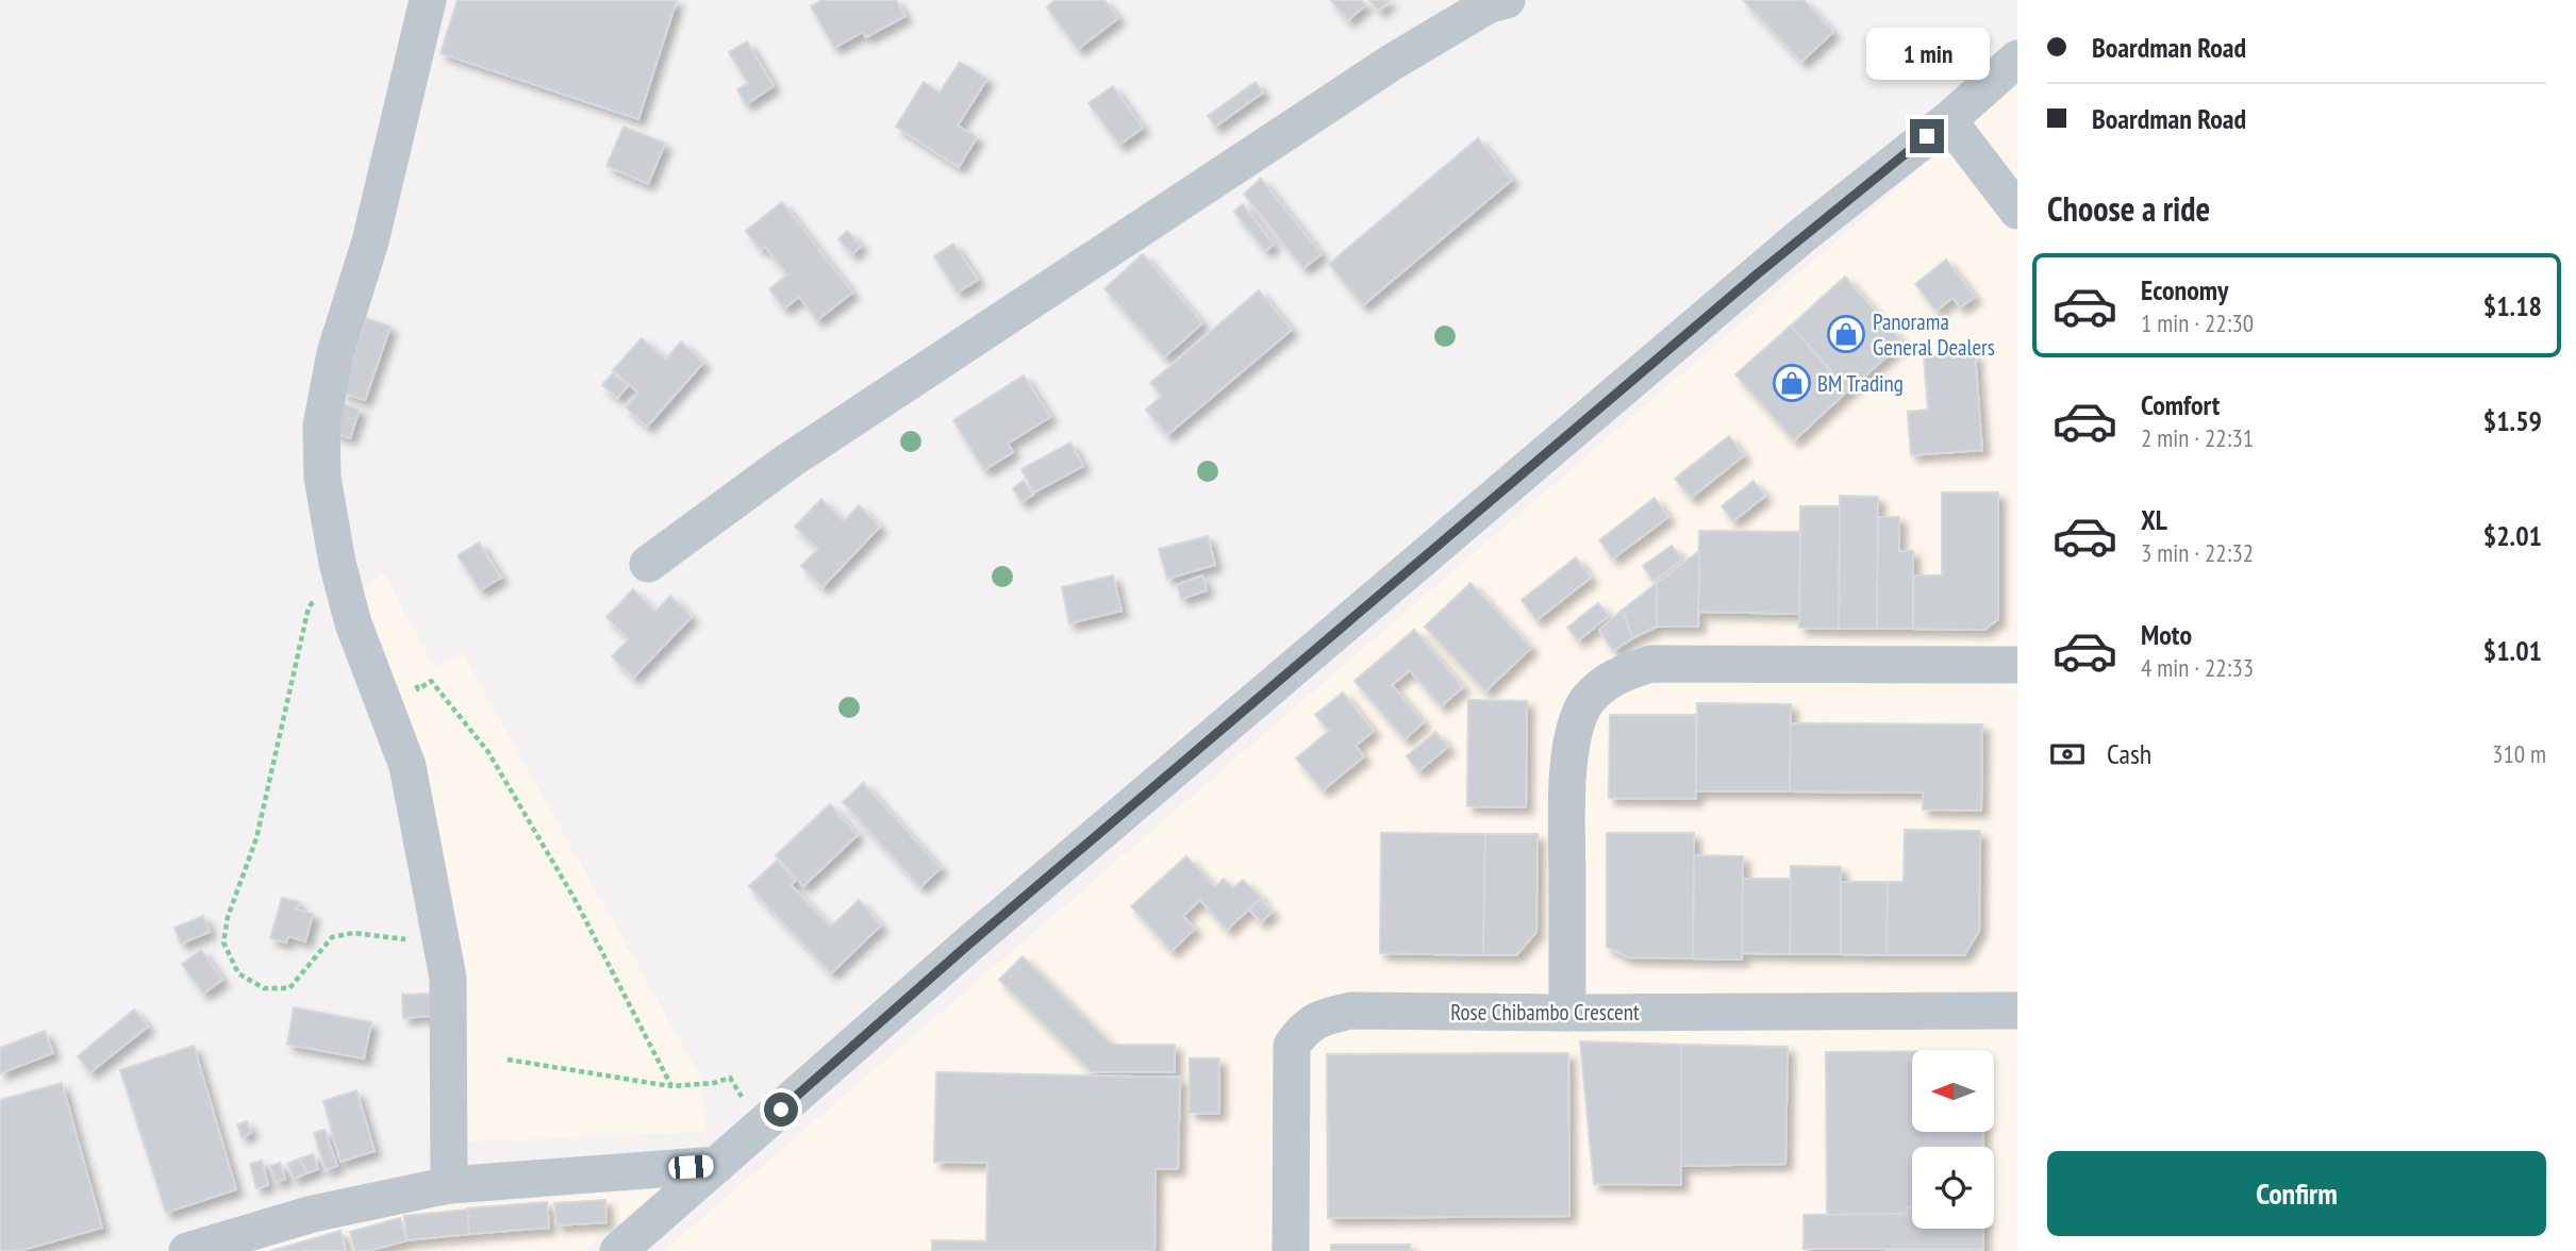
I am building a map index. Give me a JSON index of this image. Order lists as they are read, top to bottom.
{
  "streets": {
    "street": ["Rose Chibambo Crescent"]
  },
  "places": {
    "shop": ["Panorama General Dealers", "BM Trading"]
  },
  "north": "left",
  "page": {
    "banner": ["Boardman Road", "Boardman Road"],
    "bubble": "1 min",
    "heading": "Choose a ride",
    "list": [
      {
        "name": "Economy",
        "note": "1 min · 22:30",
        "value": "$1.18"
      },
      {
        "name": "Comfort",
        "note": "2 min · 22:31",
        "value": "$1.59"
      },
      {
        "name": "XL",
        "note": "3 min · 22:32",
        "value": "$2.01"
      },
      {
        "name": "Moto",
        "note": "4 min · 22:33",
        "value": "$1.01"
      }
    ],
    "pay": ["Cash", "310 m"],
    "buttons": "Confirm"
  }
}
